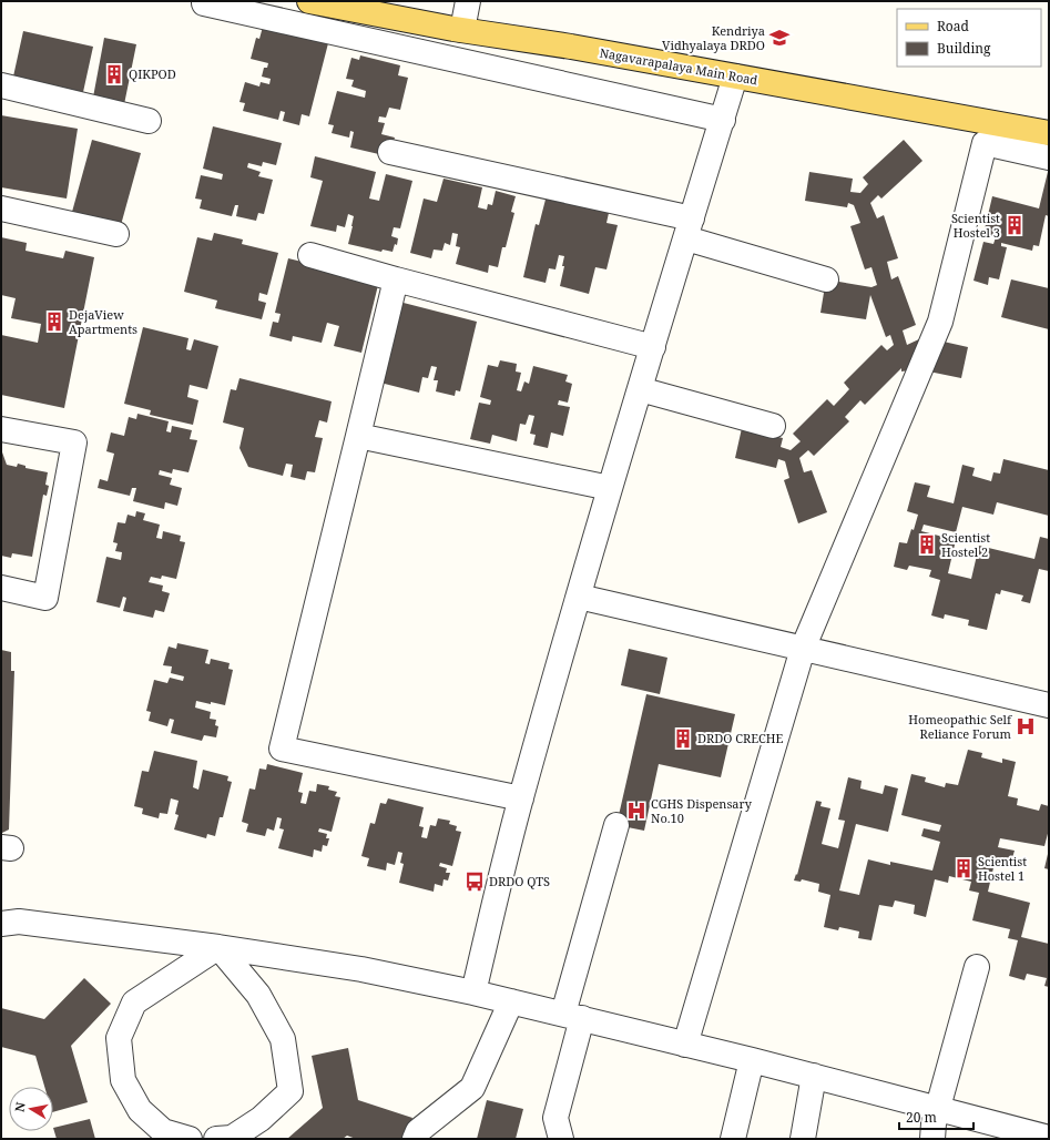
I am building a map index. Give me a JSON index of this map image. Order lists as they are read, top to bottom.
{
  "streets": {
    "main road": ["Nagavarapalaya Main Road"]
  },
  "places": {
    "school or university": ["Kendriya Vidhyalaya DRDO"],
    "building": [
      "QIKPOD",
      "Scientist Hostel 3",
      "DejaView Apartments",
      "Scientist Hostel 2",
      "DRDO CRECHE",
      "Scientist Hostel 1"
    ],
    "hospital": ["Homeopathic Self Reliance Forum", "CGHS Dispensary No.10"],
    "bus stop": ["DRDO QTS"]
  },
  "legend": ["Road", "Building"],
  "scale_bar": "20 m",
  "north": "left"
}
